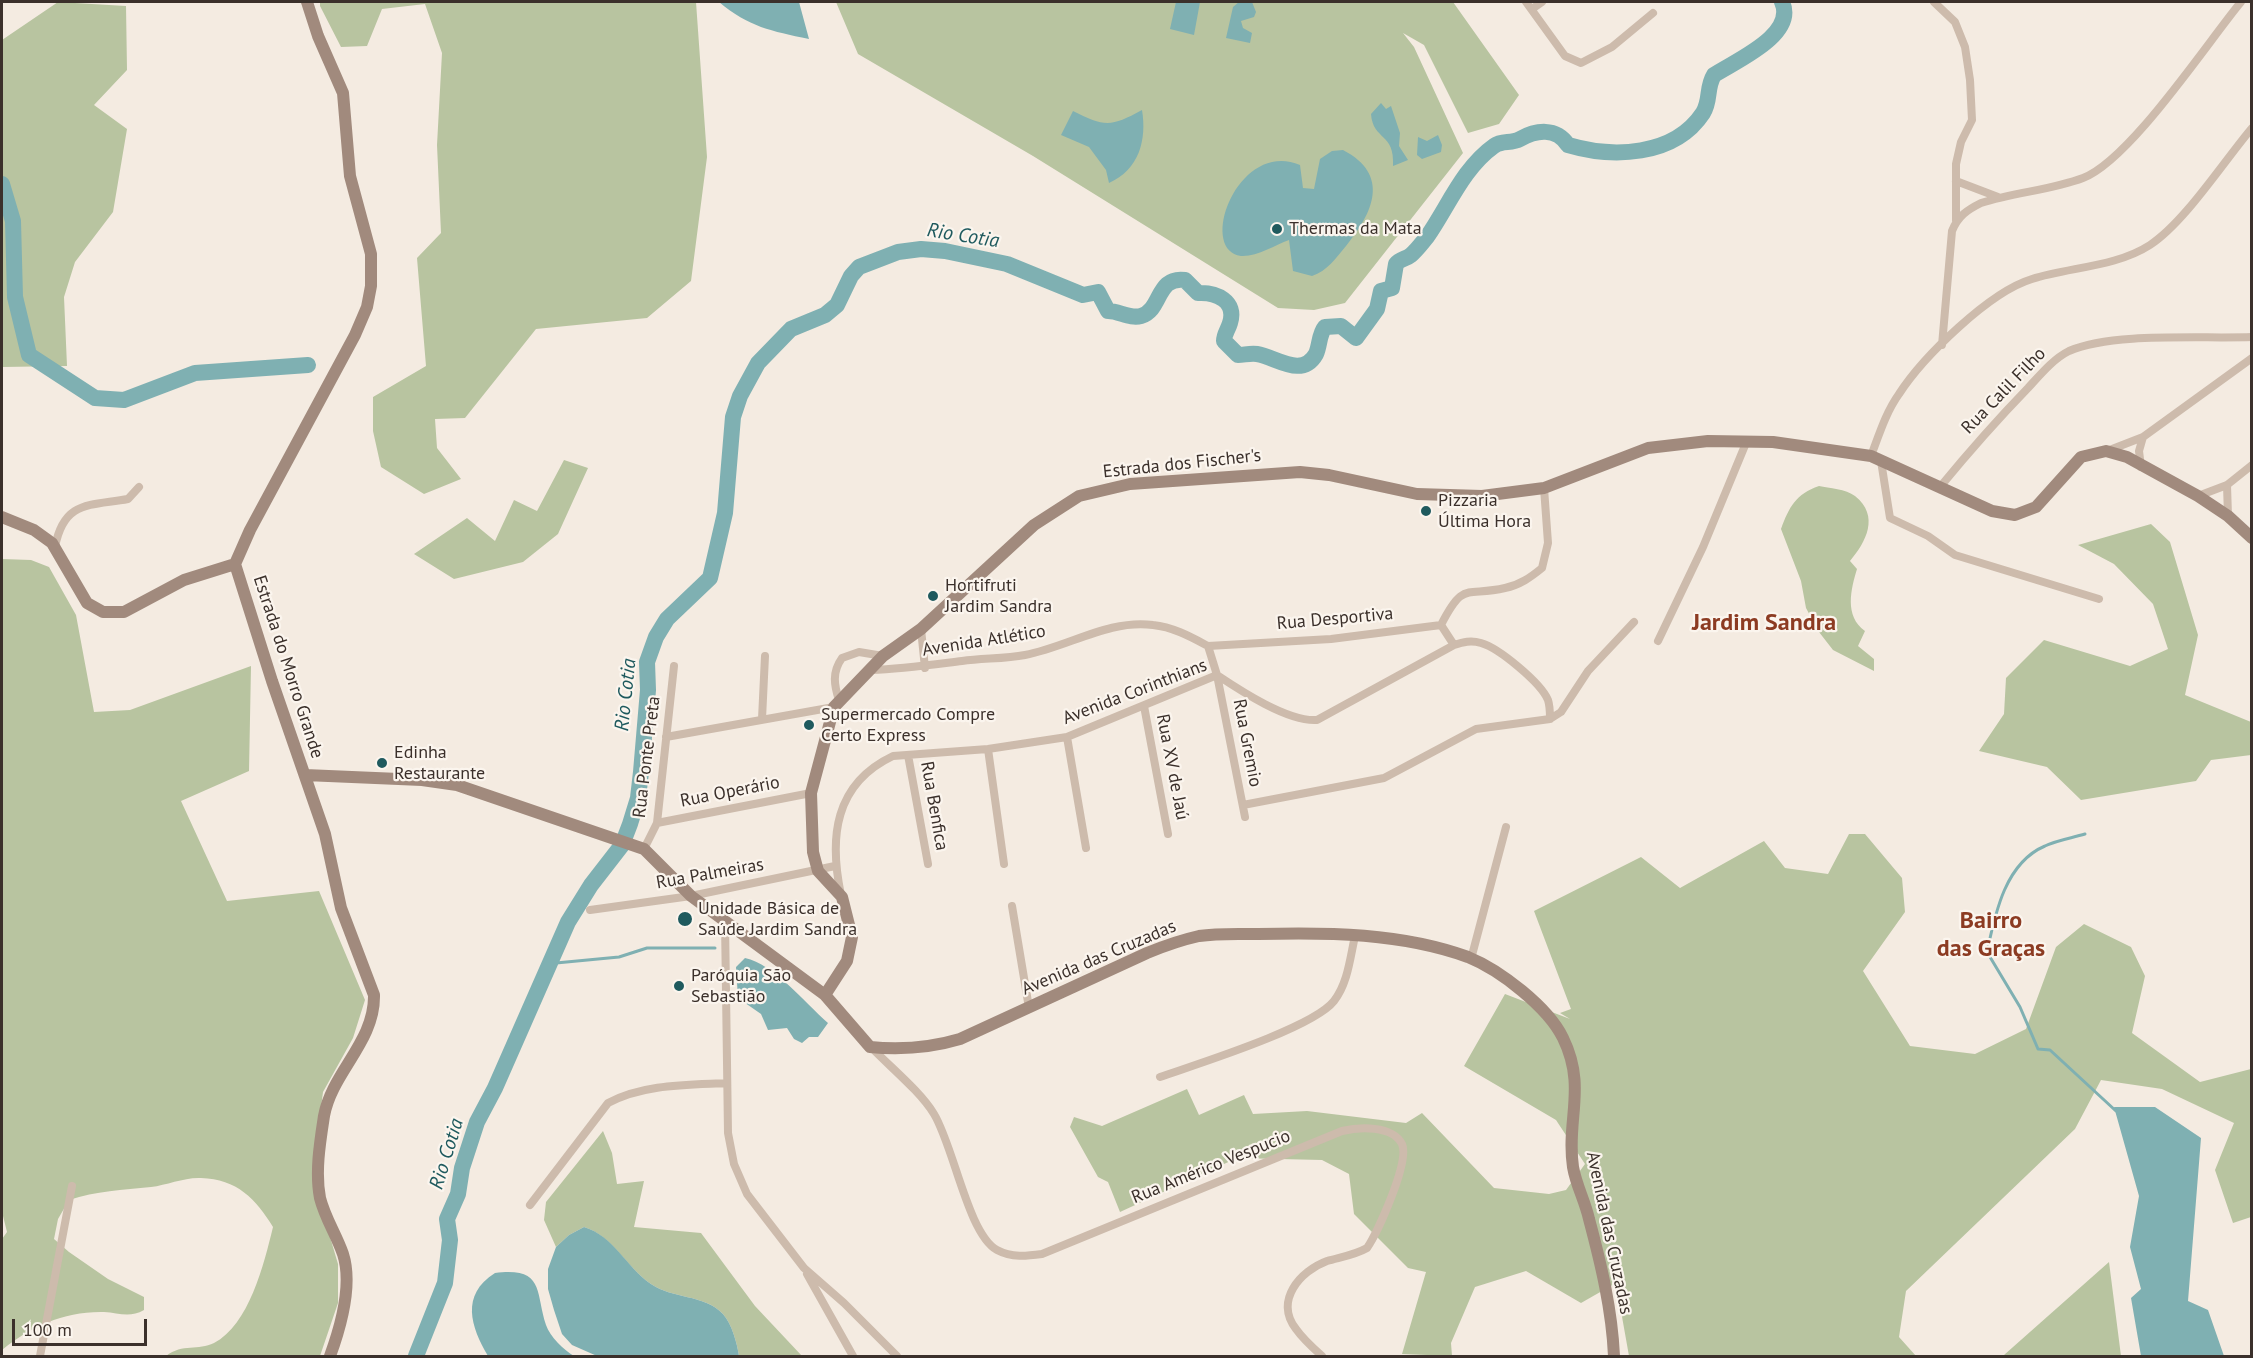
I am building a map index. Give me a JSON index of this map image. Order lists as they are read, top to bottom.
{
  "streets": {
    "street": [
      "Rua Calil Filho",
      "Estrada dos Fischer's",
      "Rua Desportiva",
      "Avenida Atlético",
      "Estrada do Morro Grande",
      "Avenida Corinthians",
      "Rua Gremio",
      "Rua Ponte Preta",
      "Rua XV de Jaú",
      "Rua Operário",
      "Rua Benfica",
      "Rua Palmeiras",
      "Avenida das Cruzadas",
      "Rua Américo Vespucio"
    ]
  },
  "crossings": [
    ["Rua Calil Filho", "Estrada dos Fischer's"],
    ["Estrada dos Fischer's", "Avenida Atlético"],
    ["Rua Desportiva", "Avenida Atlético"],
    ["Avenida Corinthians", "Rua Gremio"],
    ["Avenida Corinthians", "Rua XV de Jaú"],
    ["Avenida Corinthians", "Rua Benfica"],
    ["Avenida Corinthians", "Rua Palmeiras"],
    ["Rua Ponte Preta", "Rua Operário"],
    ["Avenida das Cruzadas", "Rua Américo Vespucio"]
  ],
  "districts": ["Jardim Sandra", "Bairro das Graças"],
  "water": ["Rio Cotia"],
  "places": [
    "Thermas da Mata",
    "Pizzaria Última Hora",
    "Hortifruti Jardim Sandra",
    "Supermercado Compre Certo Express",
    "Edinha Restaurante",
    "Unidade Básica de Saúde Jardim Sandra",
    "Paróquia São Sebastião"
  ],
  "scale_bar": "100 m"
}
